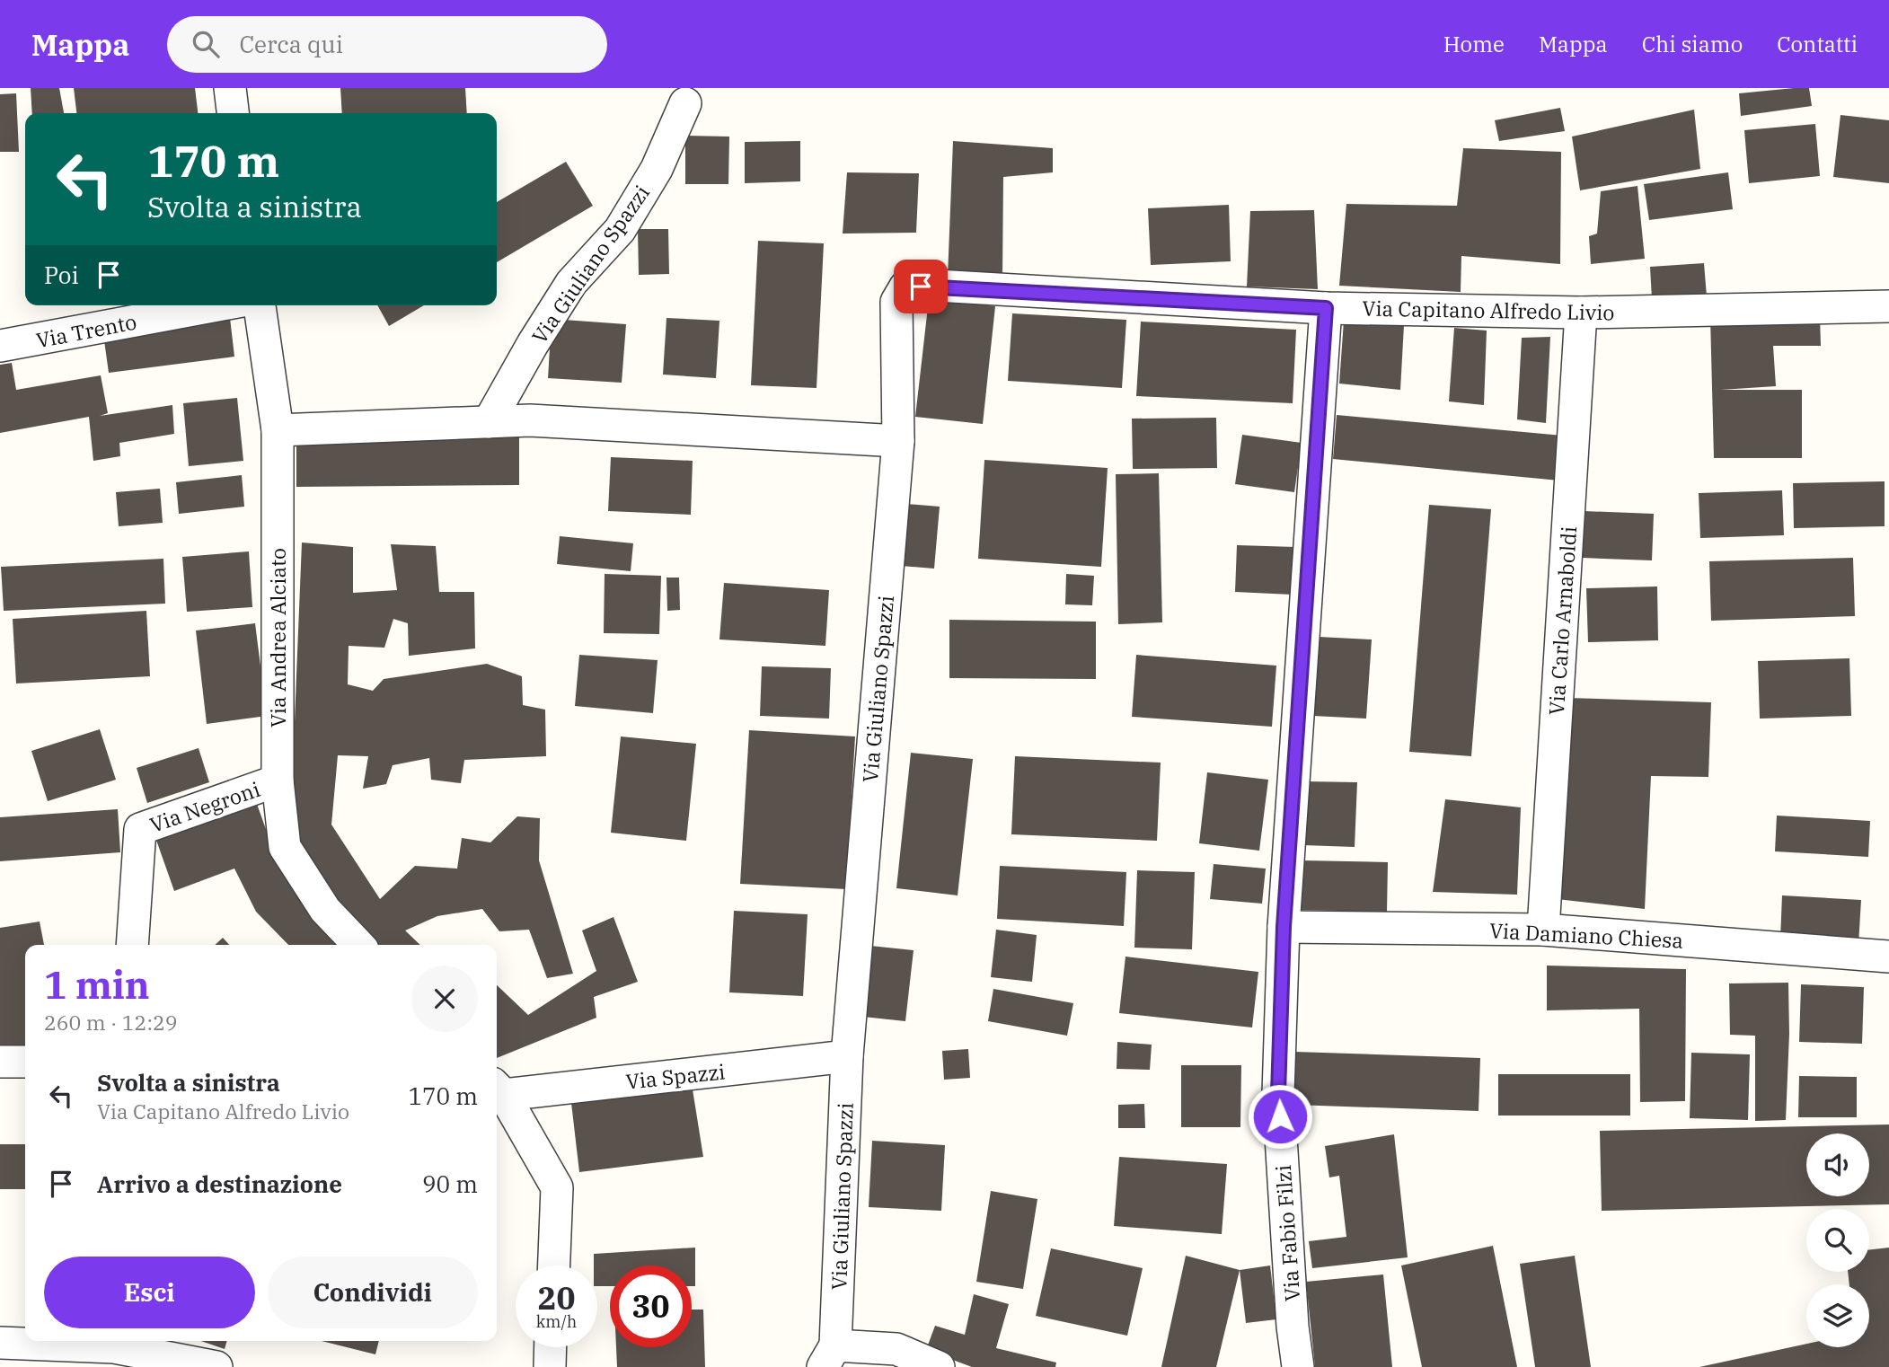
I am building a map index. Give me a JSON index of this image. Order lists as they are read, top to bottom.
{
  "streets": {
    "street": [
      "Via Giuliano Spazzi",
      "Via Capitano Alfredo Livio",
      "Via Trento",
      "Via Carlo Arnaboldi",
      "Via Andrea Alciato",
      "Via Negroni",
      "Via Damiano Chiesa",
      "Via Spazzi",
      "Via Fabio Filzi"
    ]
  },
  "crossings": [
    ["Via Giuliano Spazzi", "Via Capitano Alfredo Livio"],
    ["Via Giuliano Spazzi", "Via Spazzi"],
    ["Via Capitano Alfredo Livio", "Via Carlo Arnaboldi"],
    ["Via Capitano Alfredo Livio", "Via Fabio Filzi"],
    ["Via Carlo Arnaboldi", "Via Damiano Chiesa"],
    ["Via Andrea Alciato", "Via Negroni"],
    ["Via Damiano Chiesa", "Via Fabio Filzi"]
  ],
  "page": {
    "header": "Mappa",
    "search": "Cerca qui",
    "nav": [
      "Home",
      "Mappa",
      "Chi siamo",
      "Contatti"
    ],
    "turn": ["170 m", "Svolta a sinistra"],
    "then": "Poi",
    "heading": ["1 min", "260 m · 12:29"],
    "list": [
      {
        "name": "Svolta a sinistra",
        "note": "Via Capitano Alfredo Livio",
        "value": "170 m"
      },
      {
        "name": "Arrivo a destinazione",
        "value": "90 m"
      }
    ],
    "buttons": ["Esci", "Condividi"],
    "speed": "20 km/h",
    "limit": "30"
  }
}
